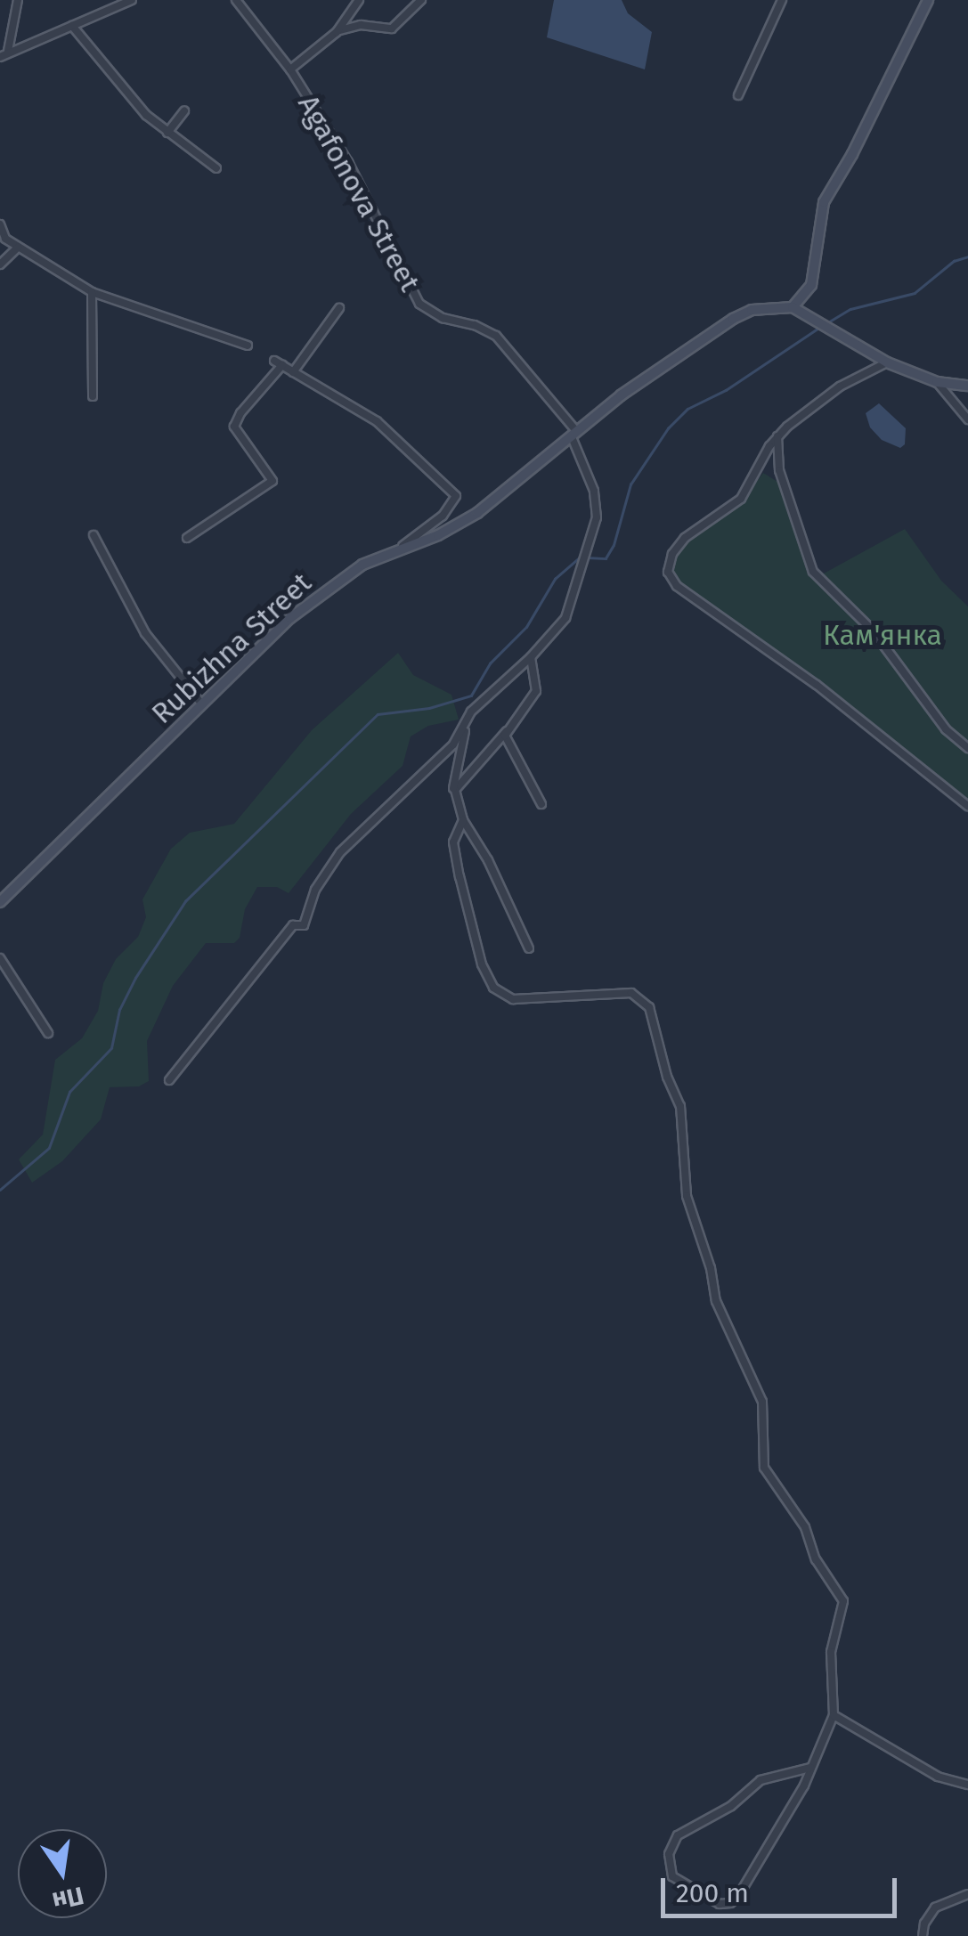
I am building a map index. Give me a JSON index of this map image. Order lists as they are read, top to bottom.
{
  "streets": {
    "street": ["Agafonova Street", "Rubizhna Street"]
  },
  "crossings": [
    ["Agafonova Street", "Rubizhna Street"]
  ],
  "parks": ["Кам'янка"],
  "scale_bar": "200 m",
  "north": "bottom"
}
